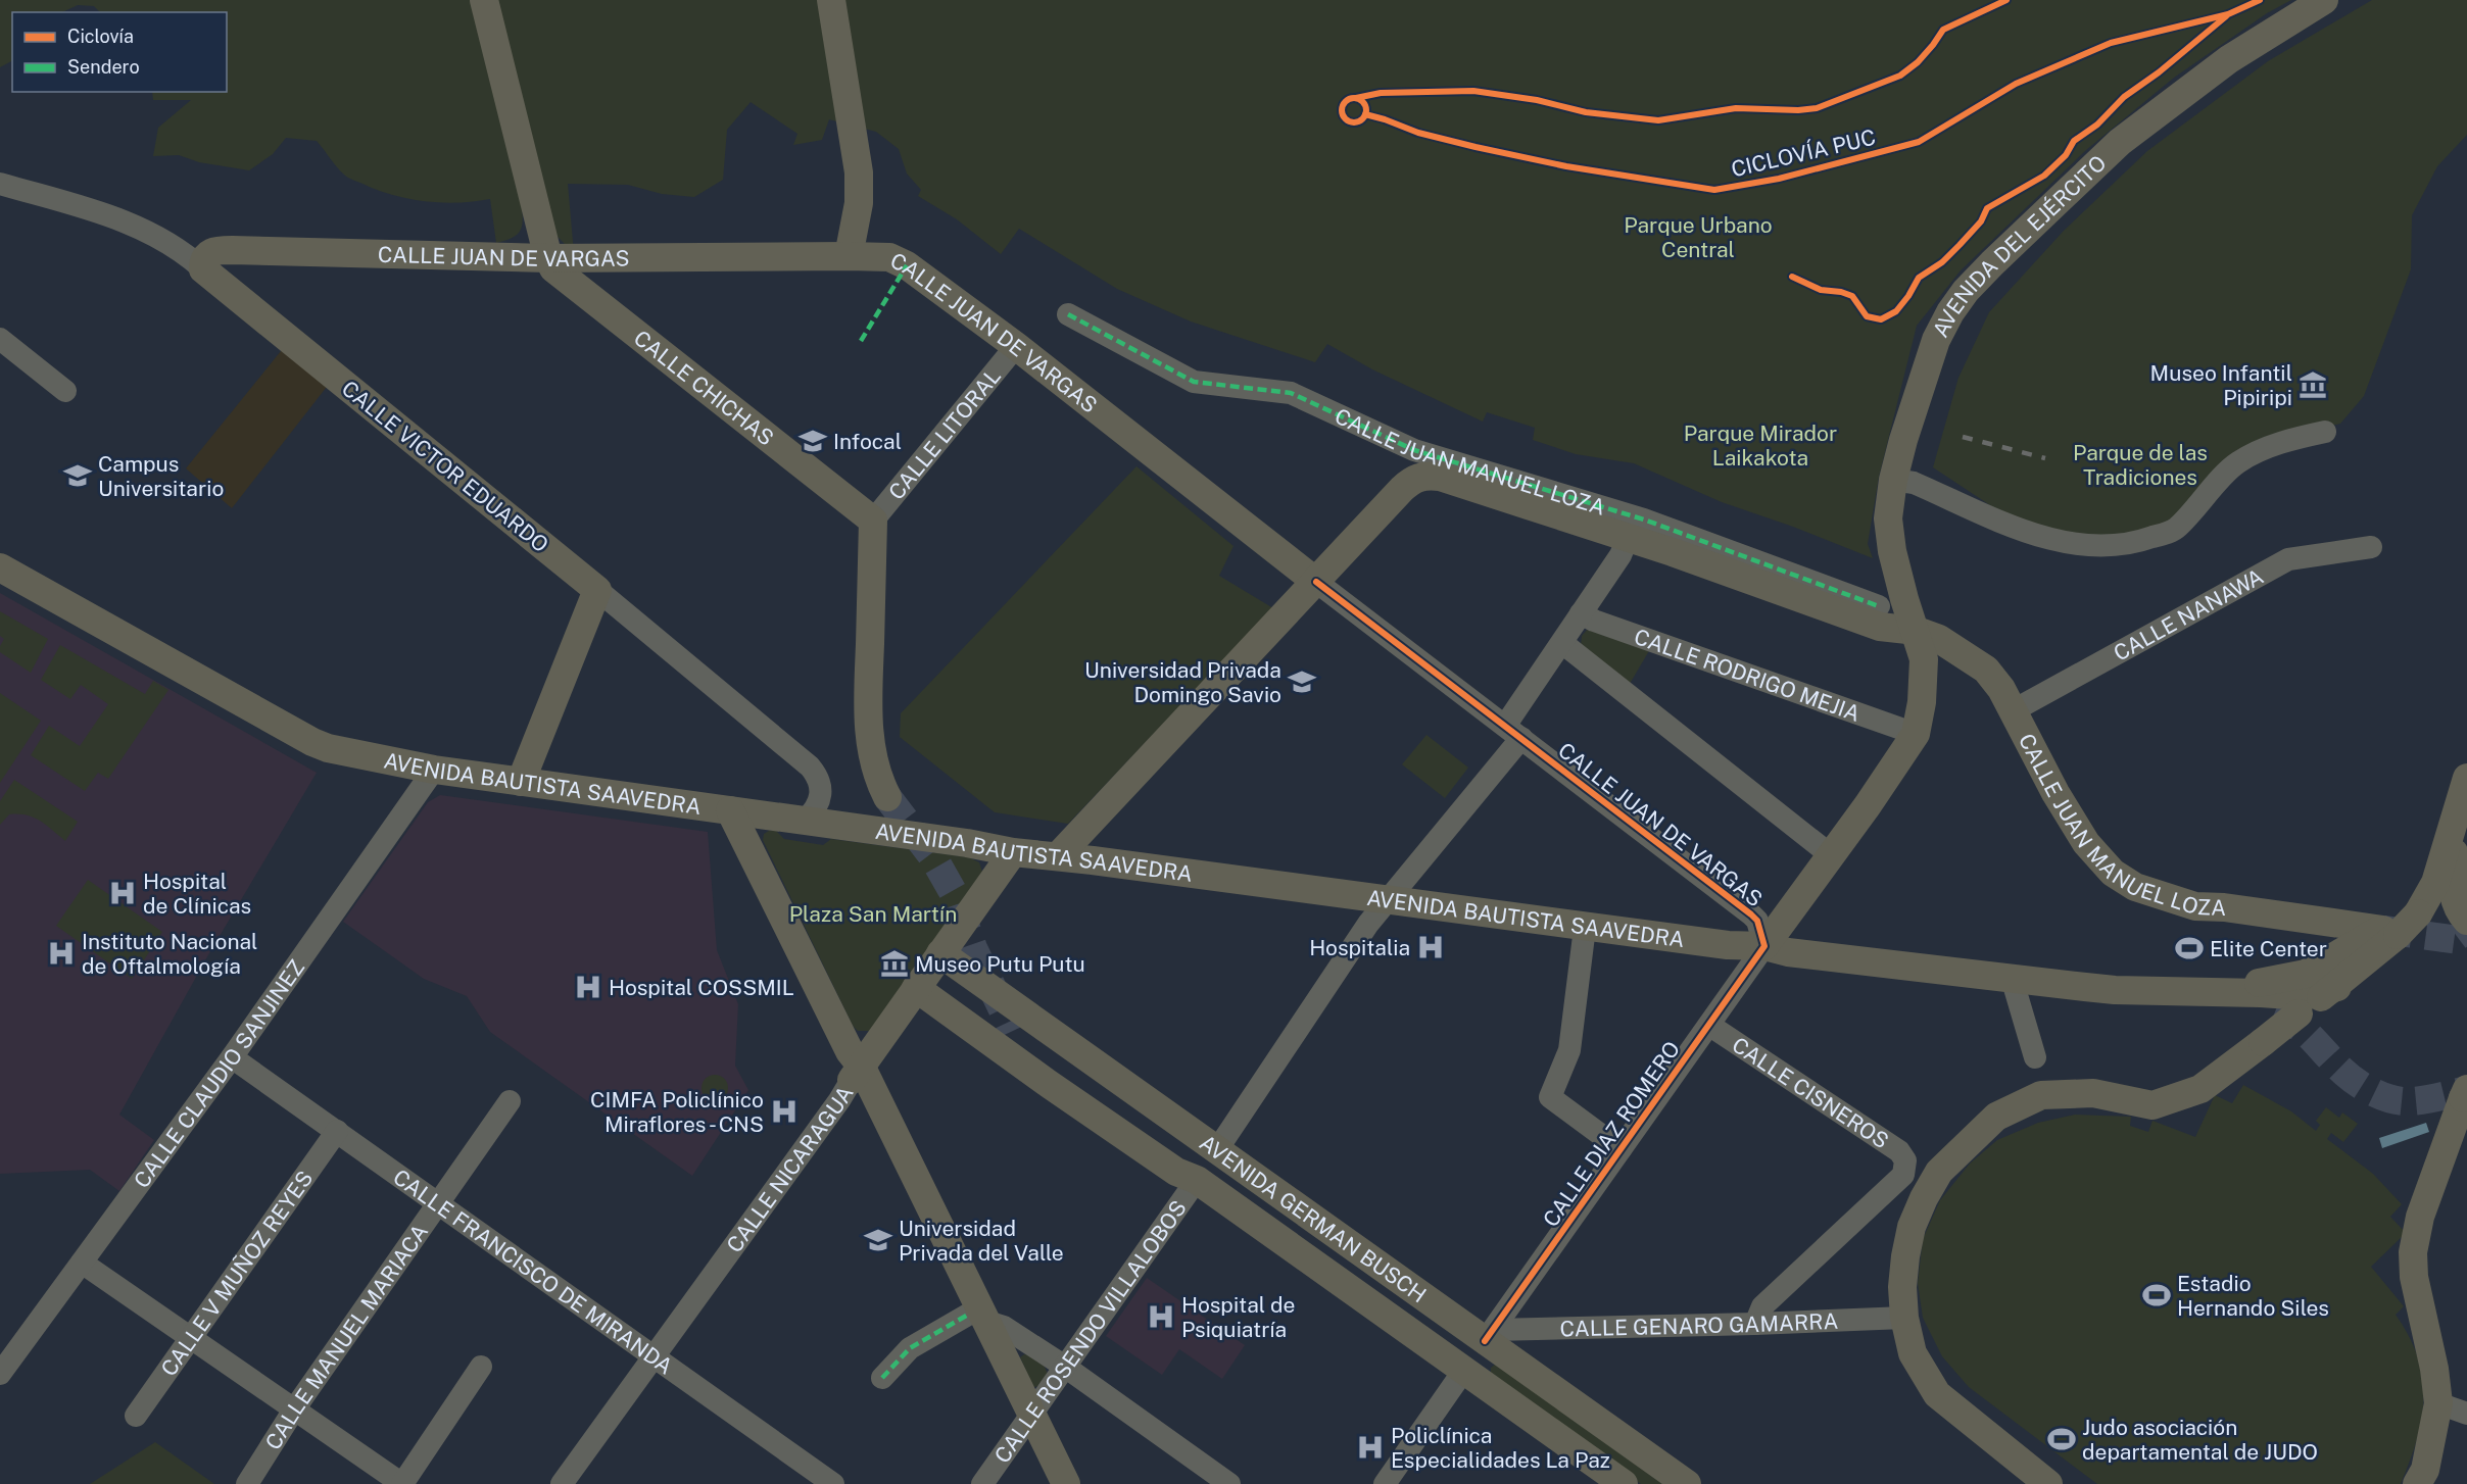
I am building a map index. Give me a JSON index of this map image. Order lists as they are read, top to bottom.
{
  "streets": {
    "main road": [
      "AVENIDA DEL EJÉRCITO",
      "CALLE JUAN DE VARGAS",
      "CALLE CHICHAS",
      "CALLE JUAN MANUEL LOZA",
      "CALLE VICTOR EDUARDO",
      "AVENIDA BAUTISTA SAAVEDRA",
      "CALLE NICARAGUA",
      "AVENIDA GERMAN BUSCH"
    ],
    "street": [
      "CALLE LITORAL",
      "CALLE NANAWA",
      "CALLE RODRIGO MEJIA",
      "CALLE CLAUDIO SANJINEZ",
      "CALLE CISNEROS",
      "CALLE DIAZ ROMERO",
      "CALLE FRANCISCO DE MIRANDA",
      "CALLE V MUÑOZ REYES",
      "CALLE GENARO GAMARRA",
      "CALLE ROSENDO VILLALOBOS",
      "CALLE MANUEL MARIACA"
    ],
    "cycle path": ["CICLOVÍA PUC"]
  },
  "crossings": [
    ["AVENIDA DEL EJÉRCITO", "CALLE JUAN MANUEL LOZA"],
    ["CALLE JUAN DE VARGAS", "CALLE CHICHAS"],
    ["CALLE JUAN DE VARGAS", "CALLE LITORAL"],
    ["CALLE JUAN DE VARGAS", "CALLE JUAN MANUEL LOZA"],
    ["CALLE JUAN DE VARGAS", "CALLE VICTOR EDUARDO"],
    ["CALLE JUAN DE VARGAS", "AVENIDA BAUTISTA SAAVEDRA"],
    ["CALLE JUAN DE VARGAS", "CALLE DIAZ ROMERO"],
    ["CALLE CHICHAS", "CALLE LITORAL"],
    ["CALLE JUAN MANUEL LOZA", "CALLE NANAWA"],
    ["CALLE VICTOR EDUARDO", "AVENIDA BAUTISTA SAAVEDRA"],
    ["AVENIDA BAUTISTA SAAVEDRA", "CALLE CLAUDIO SANJINEZ"],
    ["AVENIDA BAUTISTA SAAVEDRA", "CALLE DIAZ ROMERO"],
    ["AVENIDA BAUTISTA SAAVEDRA", "CALLE NICARAGUA"],
    ["CALLE CLAUDIO SANJINEZ", "CALLE FRANCISCO DE MIRANDA"],
    ["CALLE CISNEROS", "CALLE DIAZ ROMERO"],
    ["CALLE CISNEROS", "CALLE GENARO GAMARRA"],
    ["CALLE DIAZ ROMERO", "AVENIDA GERMAN BUSCH"],
    ["CALLE DIAZ ROMERO", "CALLE GENARO GAMARRA"],
    ["CALLE NICARAGUA", "AVENIDA GERMAN BUSCH"],
    ["CALLE NICARAGUA", "CALLE FRANCISCO DE MIRANDA"],
    ["AVENIDA GERMAN BUSCH", "CALLE GENARO GAMARRA"],
    ["AVENIDA GERMAN BUSCH", "CALLE ROSENDO VILLALOBOS"],
    ["CALLE FRANCISCO DE MIRANDA", "CALLE V MUÑOZ REYES"],
    ["CALLE FRANCISCO DE MIRANDA", "CALLE MANUEL MARIACA"]
  ],
  "parks": [
    "Parque Urbano Central",
    "Parque Mirador Laikakota",
    "Parque de las Tradiciones",
    "Plaza San Martín"
  ],
  "places": {
    "museum": ["Museo Infantil Pipiripi", "Museo Putu Putu"],
    "school or university": [
      "Infocal",
      "Campus Universitario",
      "Universidad Privada Domingo Savio",
      "Universidad Privada del Valle"
    ],
    "hospital": [
      "Hospital de Clínicas",
      "Hospitalia",
      "Instituto Nacional de Oftalmología",
      "Hospital COSSMIL",
      "CIMFA Policlínico Miraflores - CNS",
      "Hospital de Psiquiatría",
      "Policlínica Especialidades La Paz"
    ],
    "sports": ["Elite Center", "Estadio Hernando Siles", "Judo asociación departamental de JUDO"]
  },
  "legend": ["Ciclovía", "Sendero"]
}
